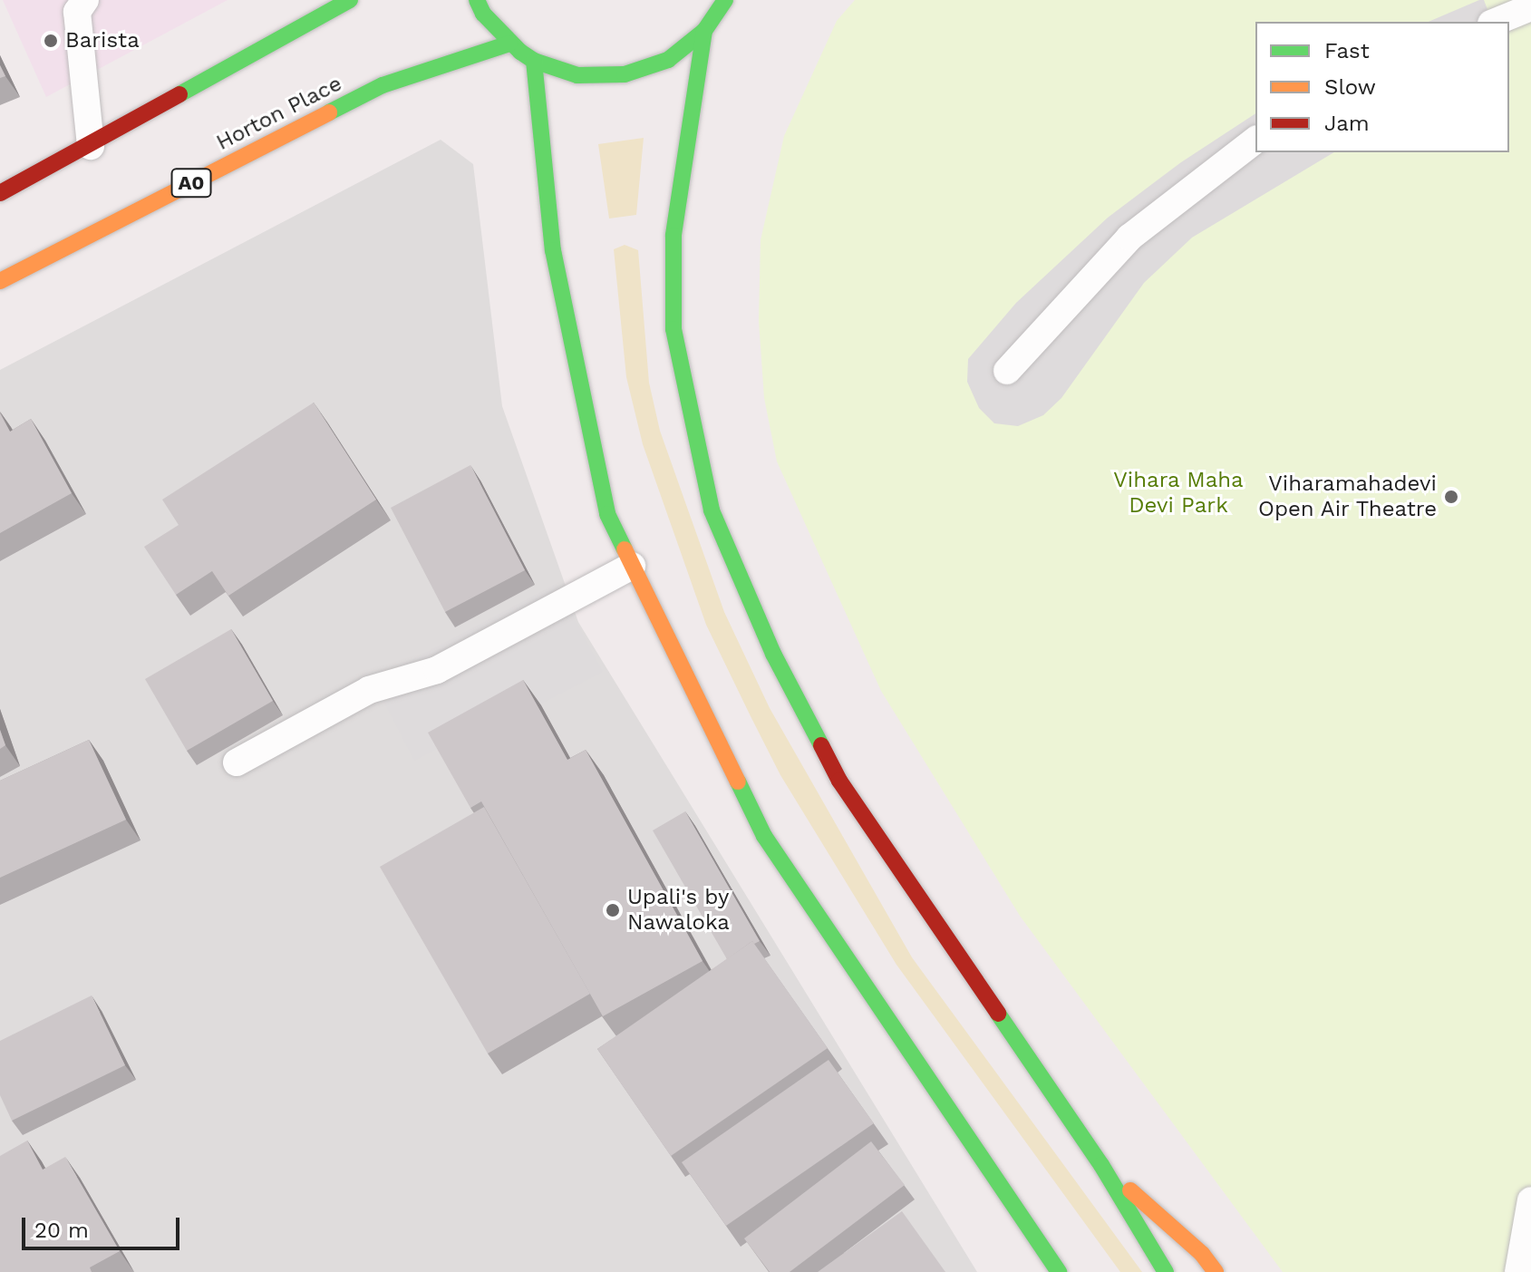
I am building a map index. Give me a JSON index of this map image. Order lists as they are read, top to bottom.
{
  "streets": {
    "main road": ["Horton Place", "A0"]
  },
  "parks": ["Vihara Maha Devi Park"],
  "places": ["Barista", "Viharamahadevi Open Air Theatre", "Upali's by Nawaloka"],
  "legend": ["Fast", "Slow", "Jam"],
  "scale_bar": "20 m"
}
